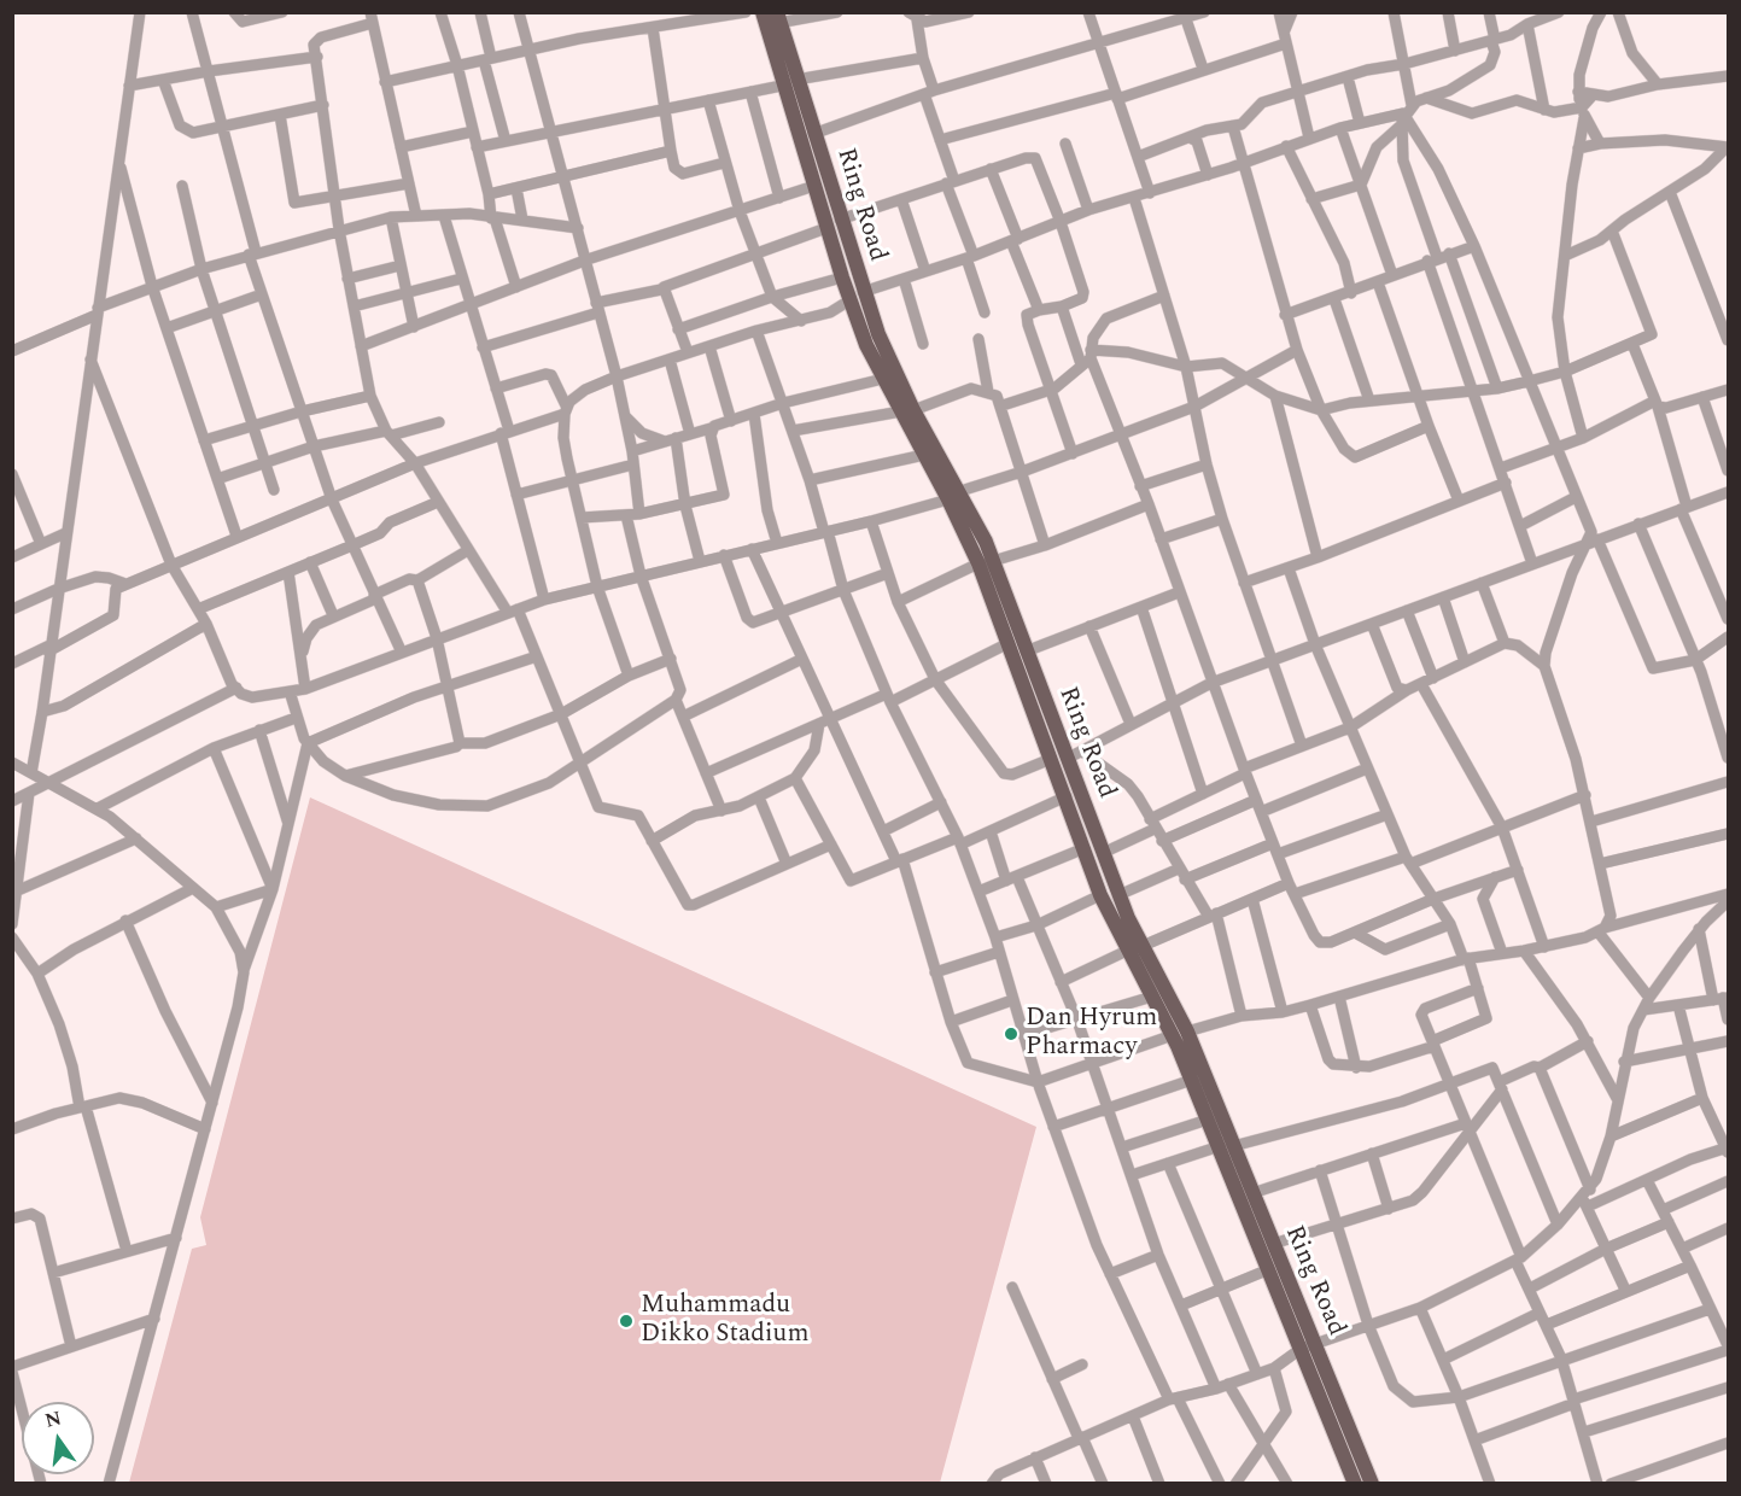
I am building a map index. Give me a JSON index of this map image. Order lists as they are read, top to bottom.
{
  "streets": {
    "main road": ["Ring Road"]
  },
  "places": ["Dan Hyrum Pharmacy", "Muhammadu Dikko Stadium"],
  "north": "top"
}
